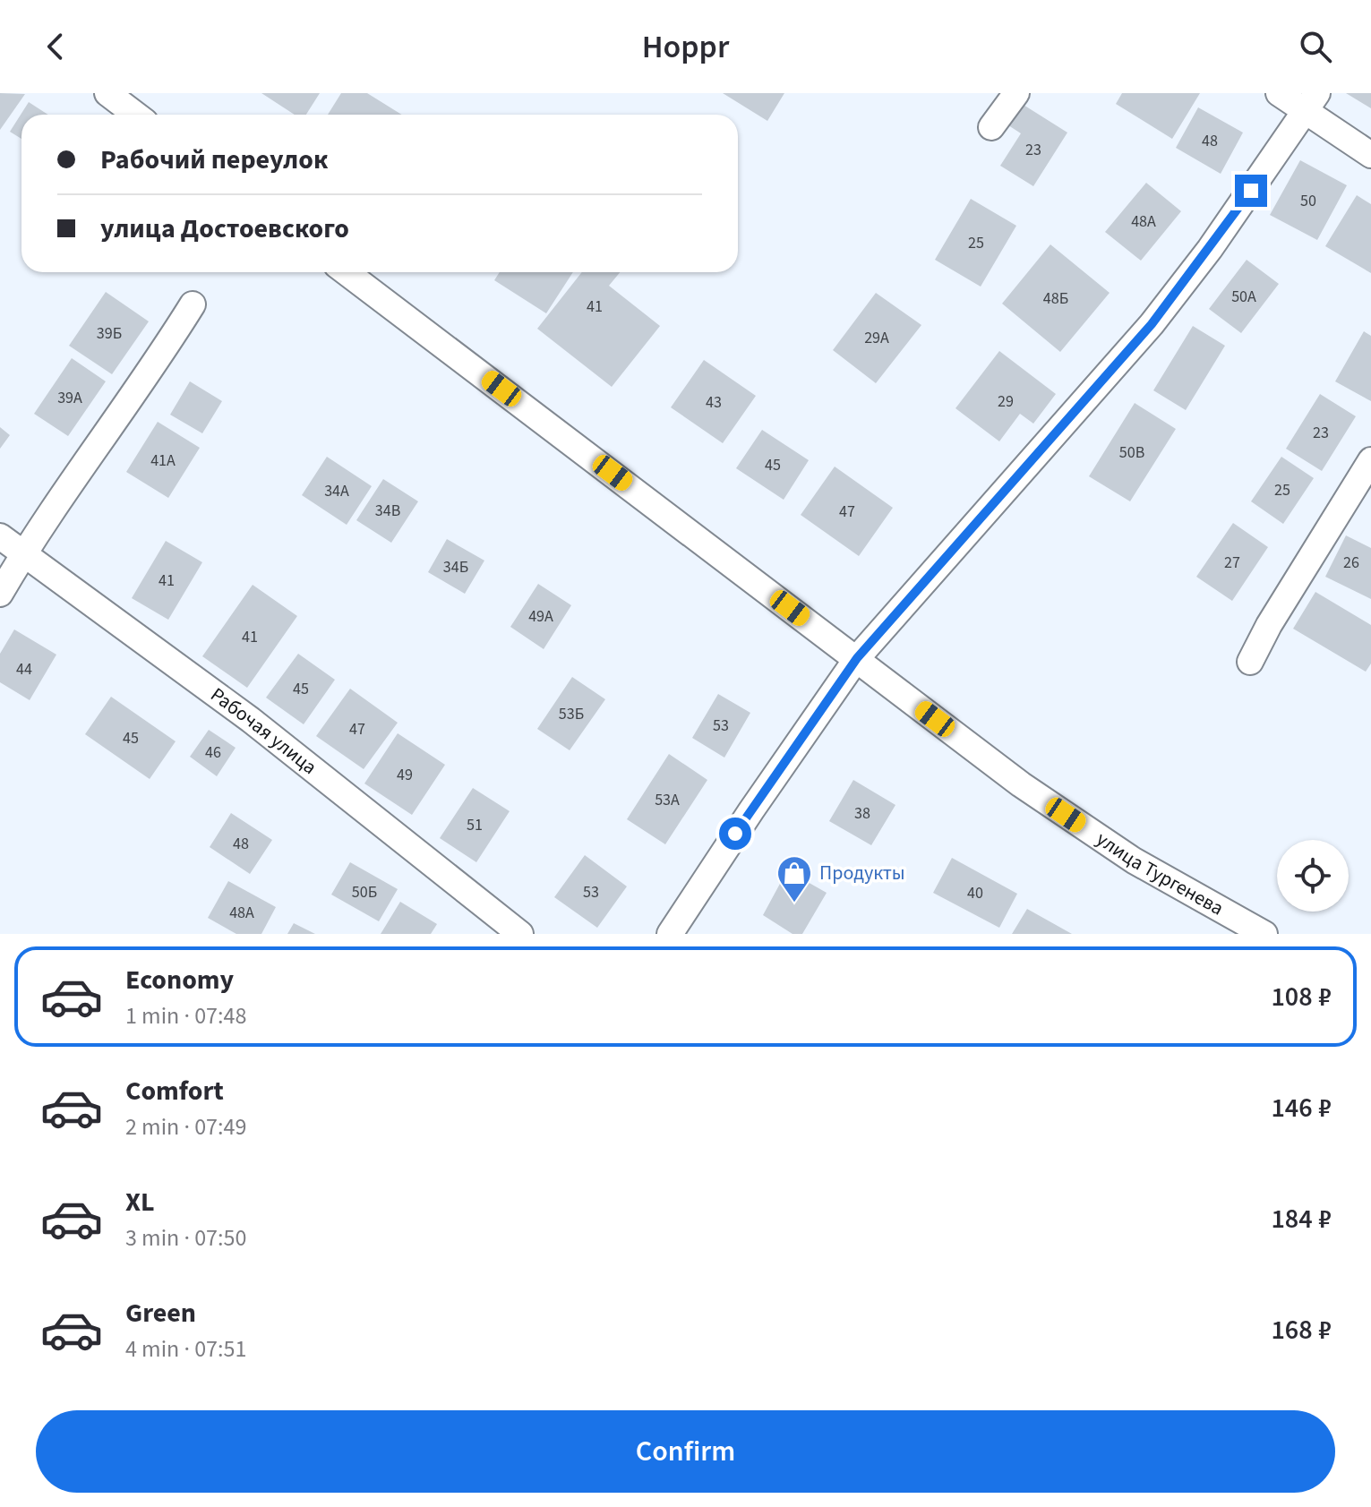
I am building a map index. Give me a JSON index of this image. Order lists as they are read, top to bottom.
{
  "streets": {
    "street": ["Рабочая улица", "улица Тургенева"]
  },
  "places": {
    "shop": ["Продукты"]
  },
  "house_numbers": [
    "48",
    "23",
    "50",
    "48А",
    "25",
    "50А",
    "48Б",
    "41",
    "39Б",
    "29А",
    "39А",
    "29",
    "43",
    "23",
    "50В",
    "41А",
    "45",
    "25",
    "34А",
    "34В",
    "47",
    "27",
    "26",
    "34Б",
    "41",
    "49А",
    "41",
    "44",
    "45",
    "53Б",
    "53",
    "47",
    "45",
    "46",
    "49",
    "53А",
    "38",
    "51",
    "48",
    "50Б",
    "53",
    "40",
    "48А"
  ],
  "page": {
    "header": "Hoppr",
    "banner": ["Рабочий переулок", "улица Достоевского"],
    "list": [
      {
        "name": "Economy",
        "note": "1 min · 07:48",
        "value": "108 ₽"
      },
      {
        "name": "Comfort",
        "note": "2 min · 07:49",
        "value": "146 ₽"
      },
      {
        "name": "XL",
        "note": "3 min · 07:50",
        "value": "184 ₽"
      },
      {
        "name": "Green",
        "note": "4 min · 07:51",
        "value": "168 ₽"
      }
    ],
    "buttons": "Confirm"
  }
}
